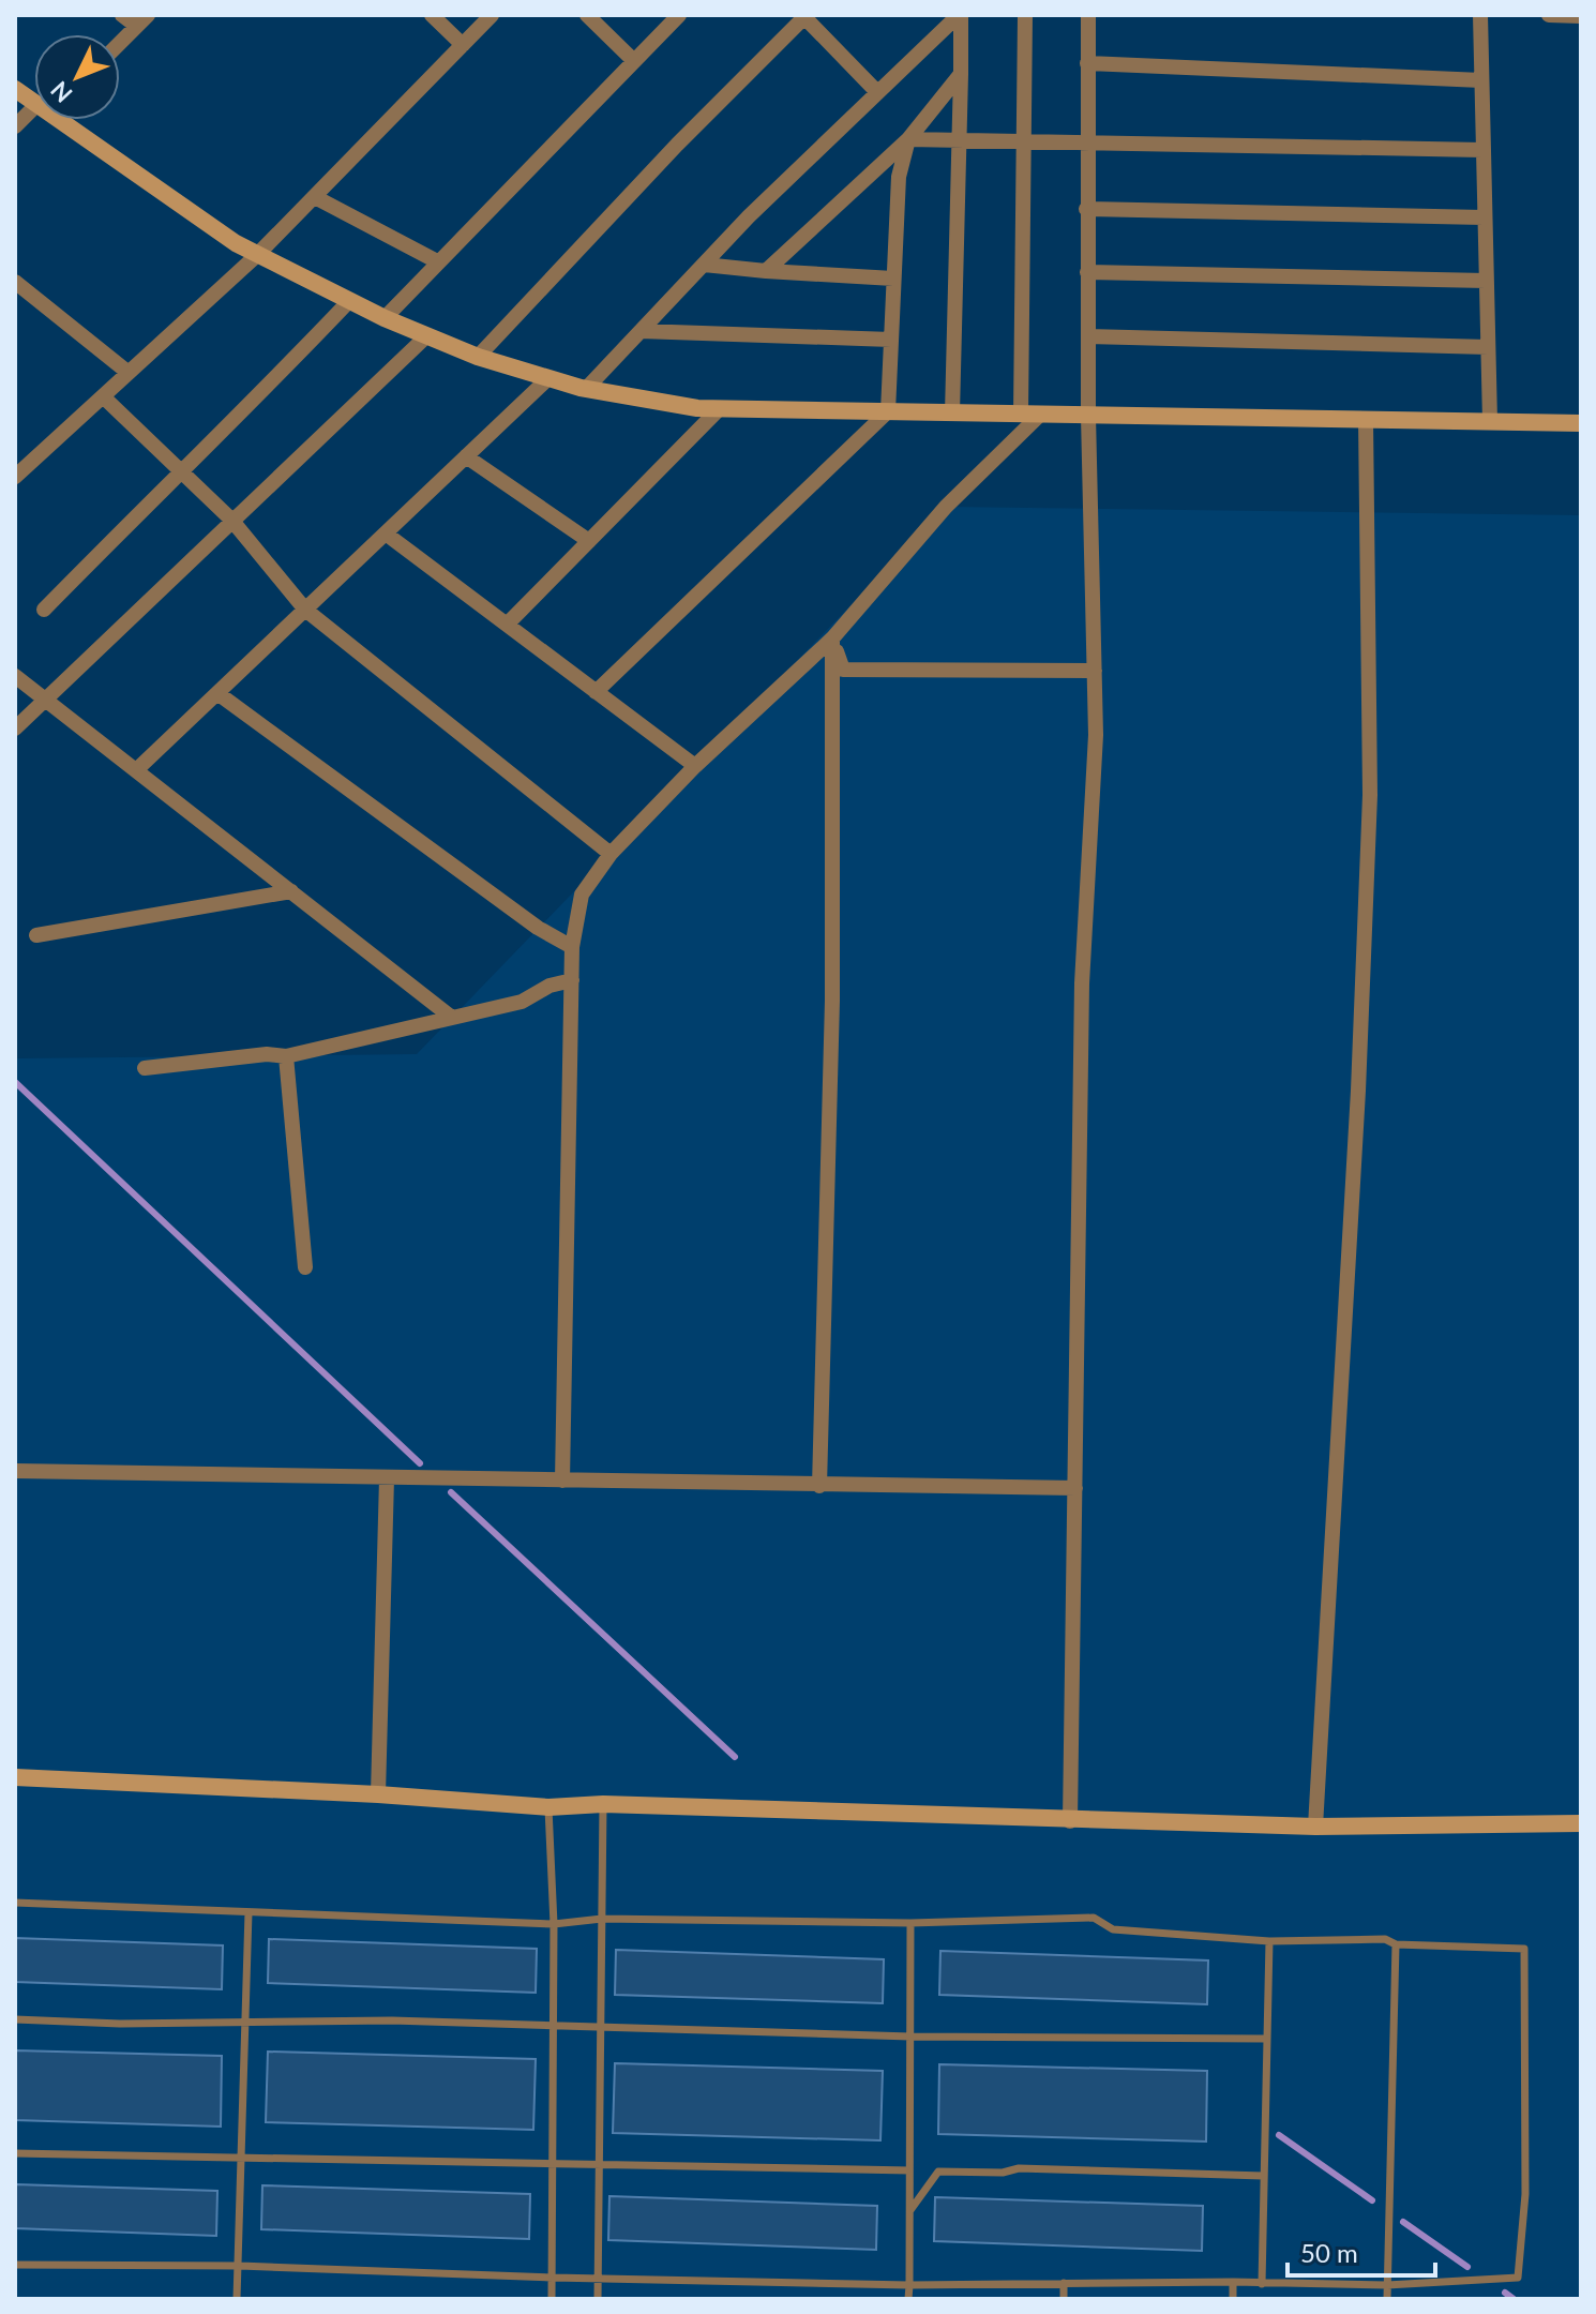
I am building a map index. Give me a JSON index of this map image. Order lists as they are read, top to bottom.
{
  "scale_bar": "50 m",
  "north": "bottom left"
}
